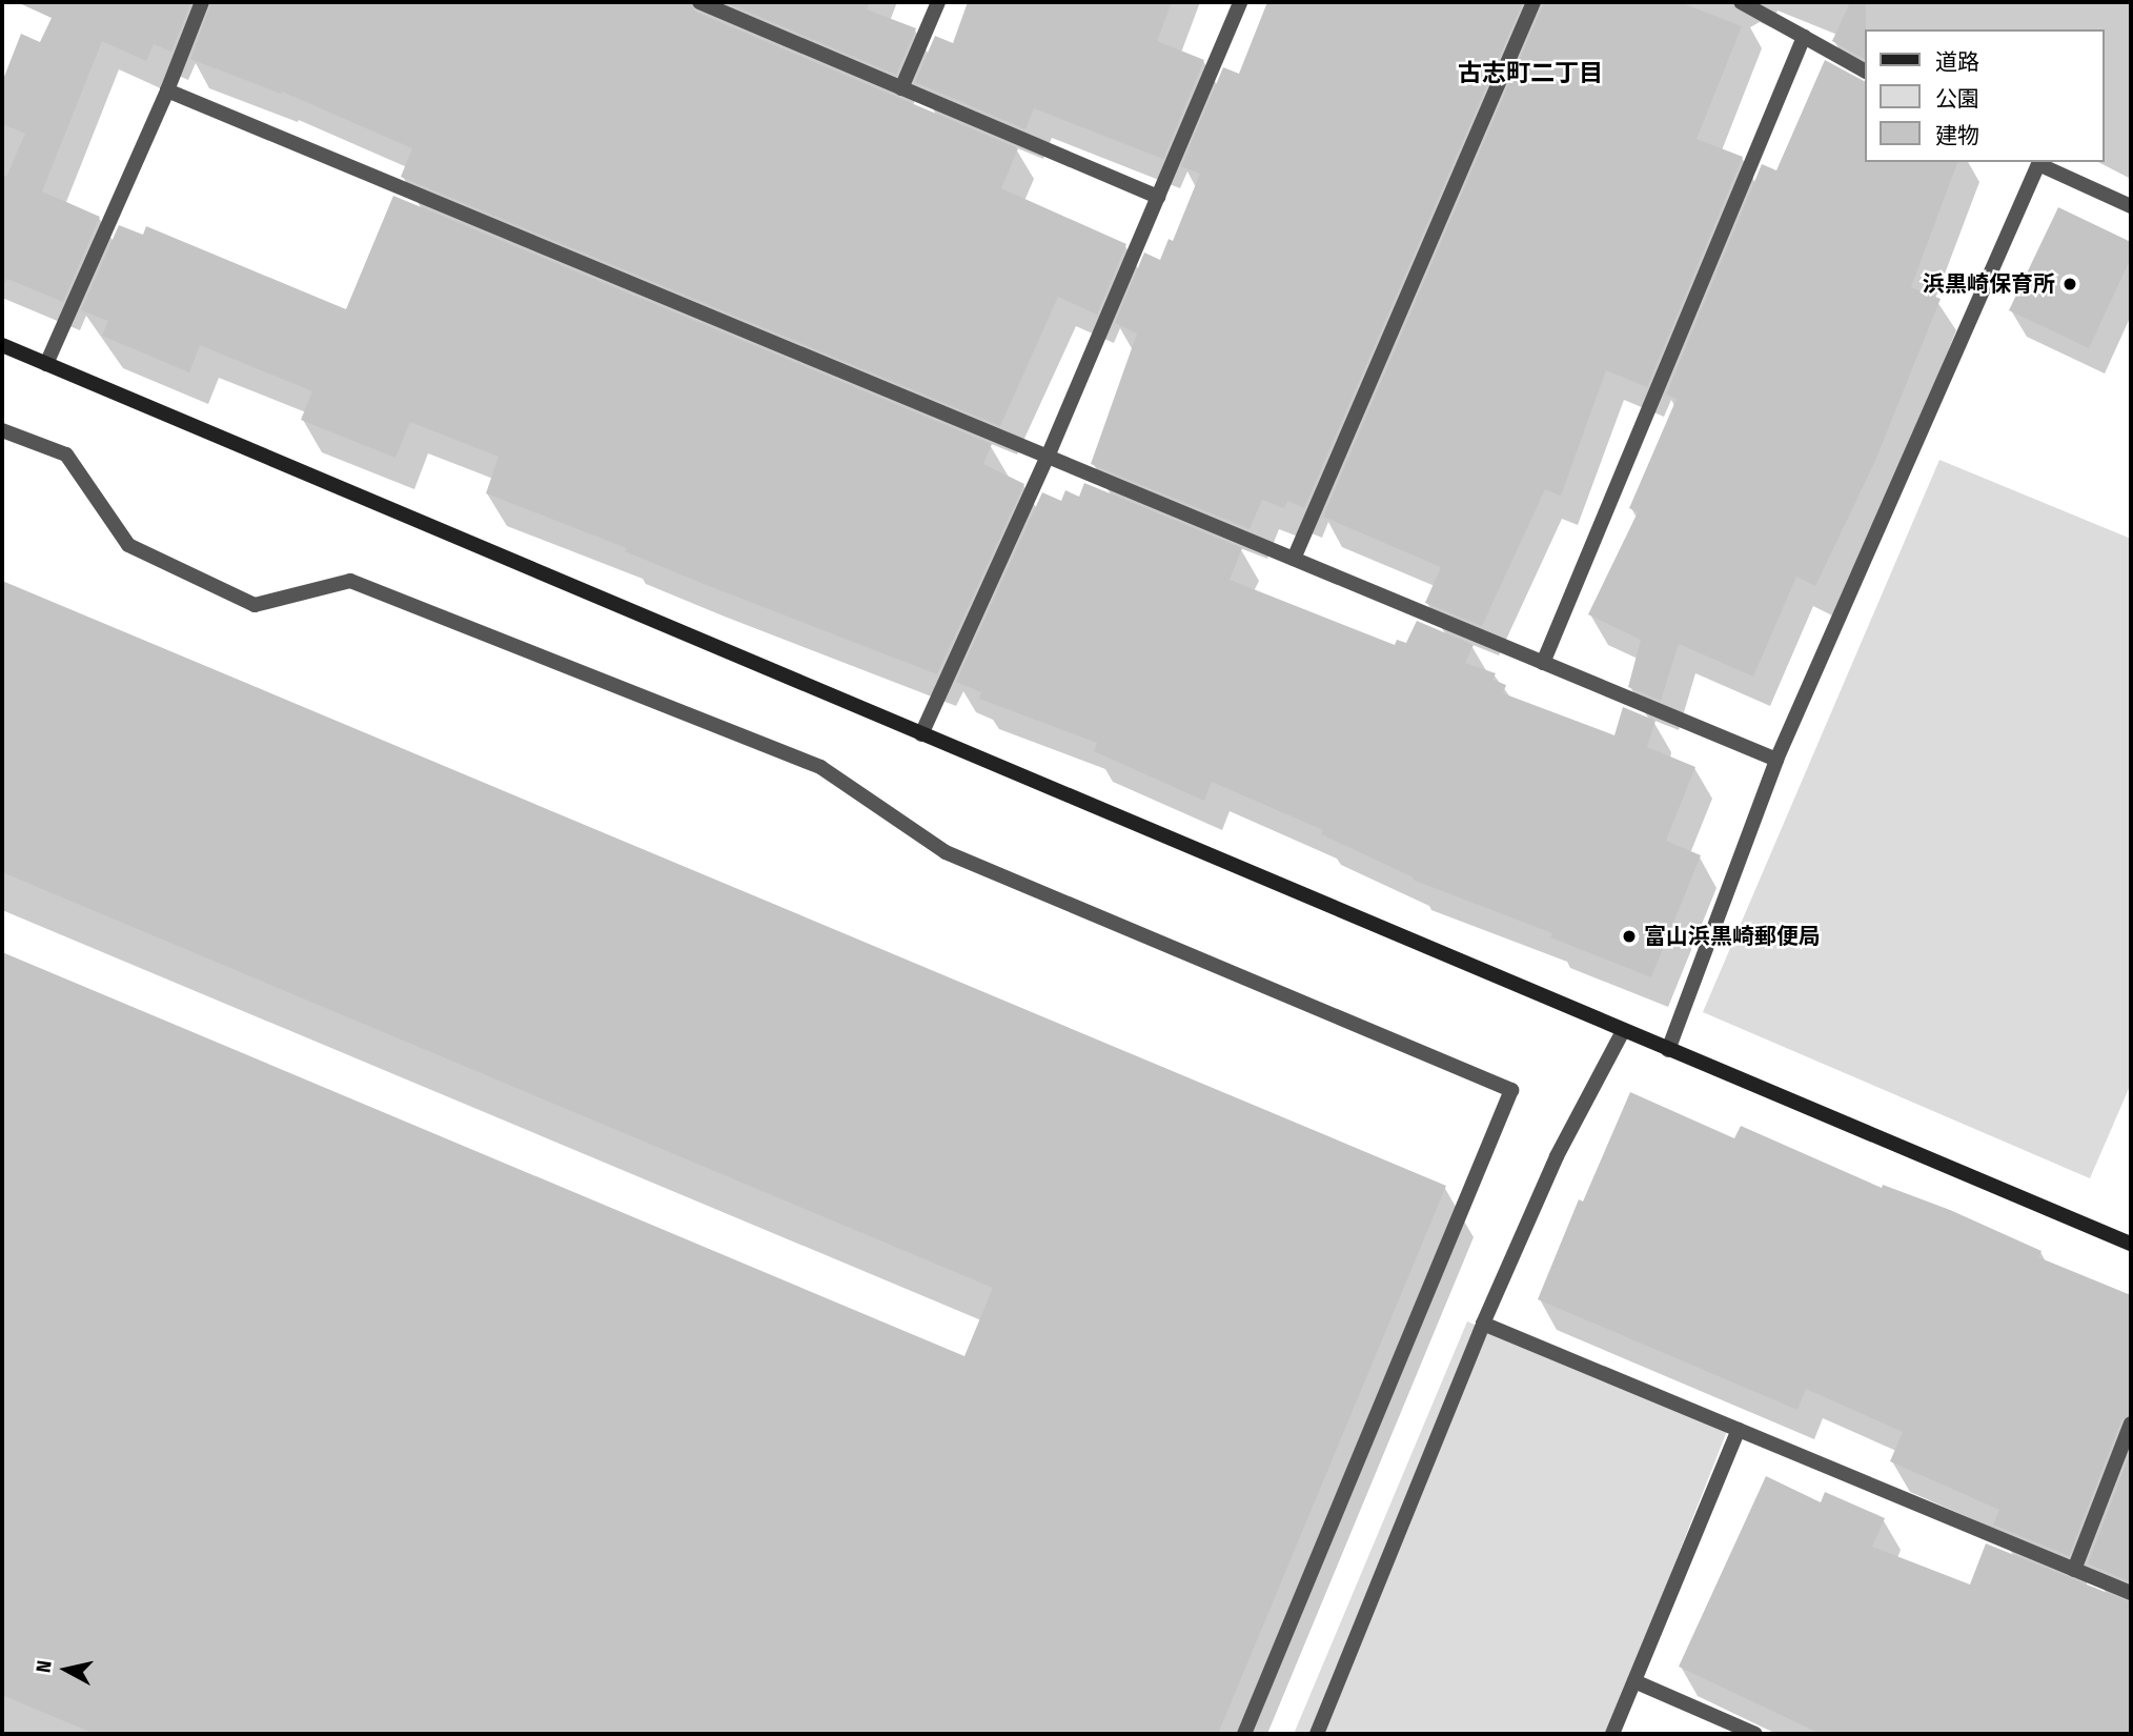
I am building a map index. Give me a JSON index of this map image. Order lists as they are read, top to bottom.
{
  "districts": ["古志町二丁目"],
  "places": ["浜黒崎保育所", "富山浜黒崎郵便局"],
  "legend": ["道路", "公園", "建物"],
  "north": "left"
}
